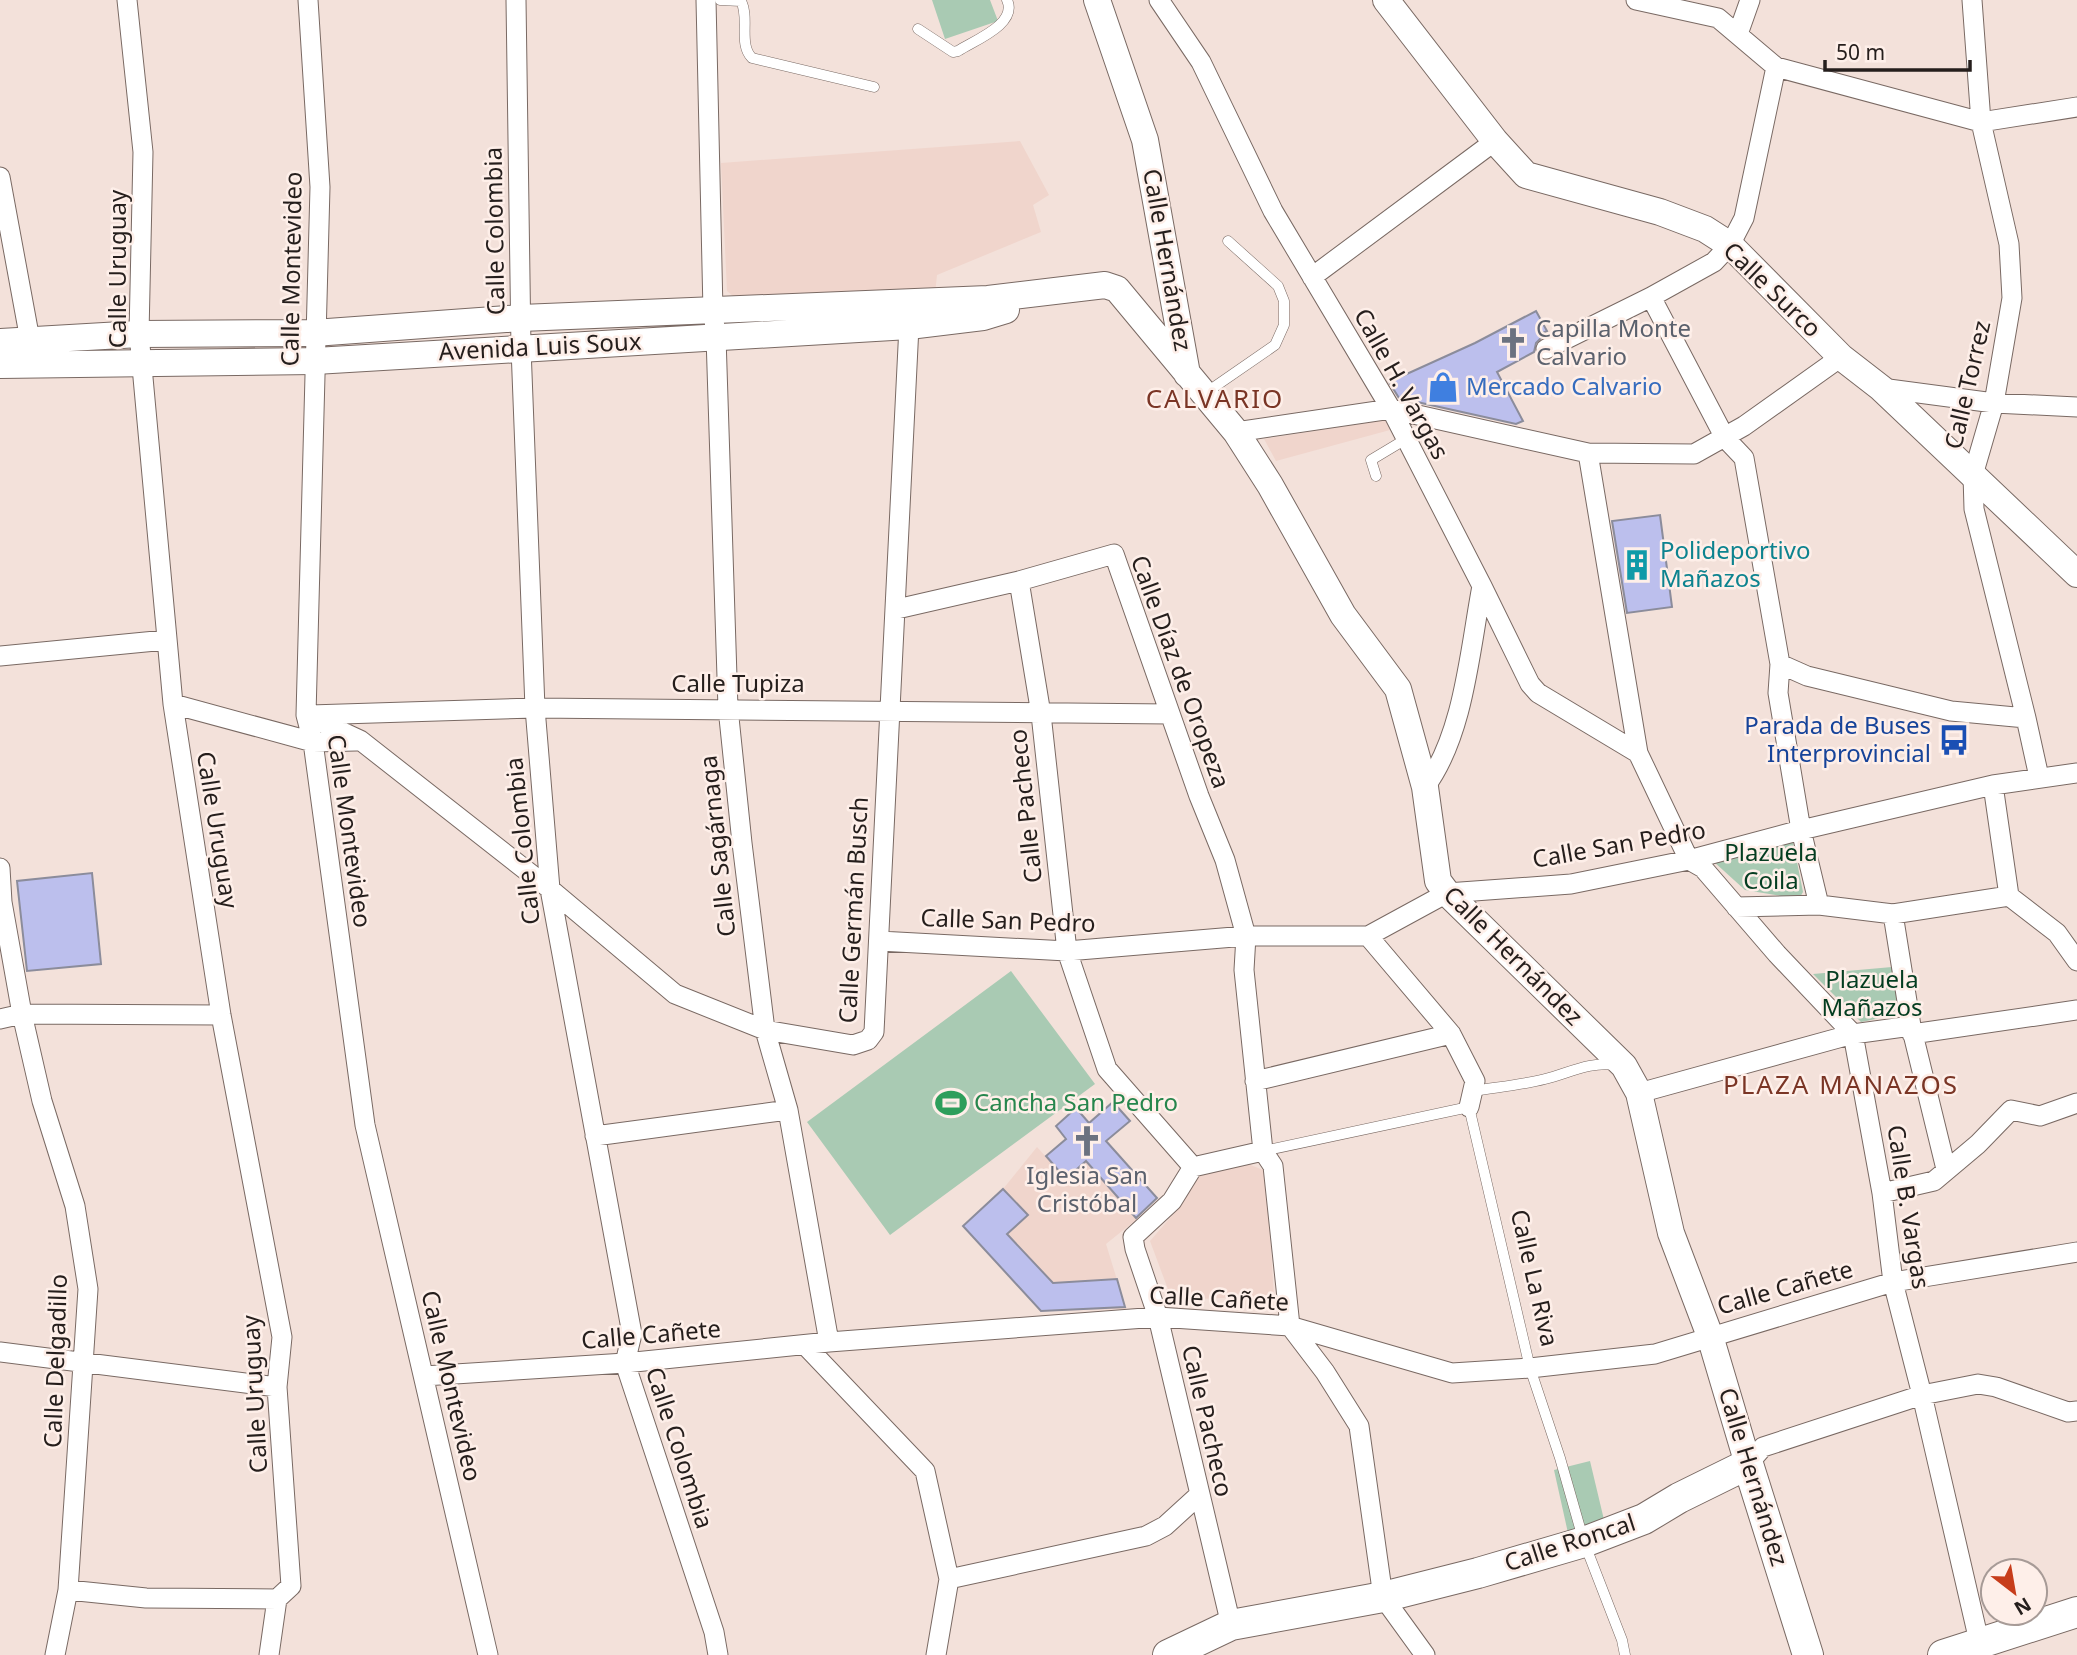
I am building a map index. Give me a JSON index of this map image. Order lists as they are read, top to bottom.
{
  "streets": {
    "main road": [
      "Calle Hernández",
      "Calle Surco",
      "Avenida Luis Soux",
      "Calle Roncal"
    ],
    "street": [
      "Calle Colombia",
      "Calle Uruguay",
      "Calle Montevideo",
      "Calle H. Vargas",
      "Calle Torrez",
      "Calle Díaz de Oropeza",
      "Calle Tupiza",
      "Calle Pacheco",
      "Calle San Pedro",
      "Calle Sagárnaga",
      "Calle Germán Busch",
      "Calle B. Vargas",
      "Calle La Riva",
      "Calle Cañete",
      "Calle Delgadillo"
    ]
  },
  "crossings": [
    ["Calle Colombia", "Avenida Luis Soux"],
    ["Calle Colombia", "Calle Tupiza"],
    ["Calle Colombia", "Calle Germán Busch"],
    ["Calle Colombia", "Calle Cañete"],
    ["Calle Hernández", "Avenida Luis Soux"],
    ["Calle Hernández", "Calle San Pedro"],
    ["Calle Hernández", "Calle Cañete"],
    ["Calle Hernández", "Calle Roncal"],
    ["Calle Uruguay", "Avenida Luis Soux"],
    ["Calle Montevideo", "Avenida Luis Soux"],
    ["Calle Montevideo", "Calle Tupiza"],
    ["Calle Montevideo", "Calle Germán Busch"],
    ["Calle Montevideo", "Calle Cañete"],
    ["Calle Surco", "Calle Torrez"],
    ["Avenida Luis Soux", "Calle Sagárnaga"],
    ["Avenida Luis Soux", "Calle Germán Busch"],
    ["Calle Torrez", "Calle San Pedro"],
    ["Calle Díaz de Oropeza", "Calle Tupiza"],
    ["Calle Díaz de Oropeza", "Calle Pacheco"],
    ["Calle Díaz de Oropeza", "Calle San Pedro"],
    ["Calle Díaz de Oropeza", "Calle Germán Busch"],
    ["Calle Díaz de Oropeza", "Calle Cañete"],
    ["Calle Tupiza", "Calle Pacheco"],
    ["Calle Tupiza", "Calle Sagárnaga"],
    ["Calle Tupiza", "Calle Germán Busch"],
    ["Calle Pacheco", "Calle San Pedro"],
    ["Calle Pacheco", "Calle Cañete"],
    ["Calle Pacheco", "Calle Roncal"],
    ["Calle San Pedro", "Calle Germán Busch"],
    ["Calle San Pedro", "Calle La Riva"],
    ["Calle Sagárnaga", "Calle Germán Busch"],
    ["Calle Sagárnaga", "Calle Cañete"],
    ["Calle B. Vargas", "Calle Cañete"],
    ["Calle B. Vargas", "Calle Roncal"],
    ["Calle La Riva", "Calle Cañete"],
    ["Calle La Riva", "Calle Roncal"]
  ],
  "districts": ["CALVARIO", "PLAZA MANAZOS"],
  "parks": ["Plazuela Coila", "Plazuela Mañazos"],
  "places": {
    "church": ["Capilla Monte Calvario", "Iglesia San Cristóbal"],
    "shop": ["Mercado Calvario"],
    "building": ["Polideportivo Mañazos"],
    "bus stop": ["Parada de Buses Interprovincial"],
    "sports": ["Cancha San Pedro"]
  },
  "scale_bar": "50 m",
  "north": "bottom right"
}
